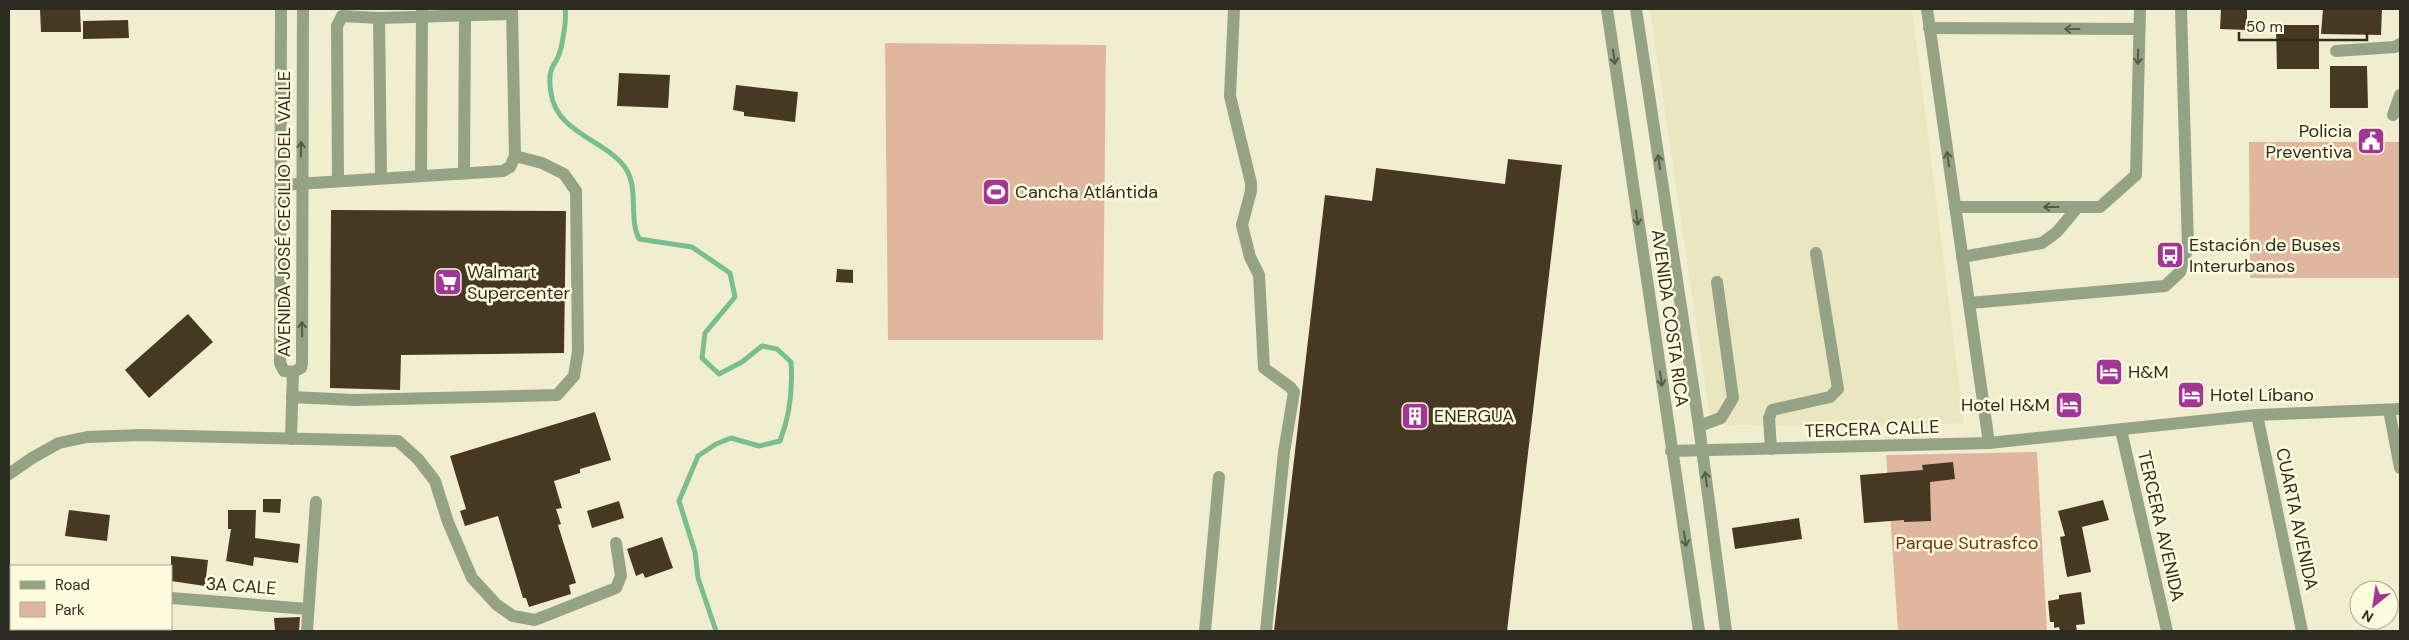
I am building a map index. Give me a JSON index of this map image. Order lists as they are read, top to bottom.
{
  "streets": {
    "street": [
      "AVENIDA JOSÉ CECILIO DEL VALLE",
      "AVENIDA COSTA RICA",
      "TERCERA CALLE",
      "CUARTA AVENIDA",
      "TERCERA AVENIDA",
      "3A CALE"
    ]
  },
  "crossings": [
    ["AVENIDA COSTA RICA", "TERCERA CALLE"],
    ["TERCERA CALLE", "CUARTA AVENIDA"],
    ["TERCERA CALLE", "TERCERA AVENIDA"]
  ],
  "parks": ["Parque Sutrasfco"],
  "places": {
    "public building": ["Policia Preventiva"],
    "sports": ["Cancha Atlántida"],
    "bus stop": ["Estación de Buses Interurbanos"],
    "supermarket": ["Walmart Supercenter"],
    "hotel": ["H&M", "Hotel Líbano", "Hotel H&M"],
    "building": ["ENERGUA"]
  },
  "legend": ["Road", "Park"],
  "scale_bar": "50 m",
  "north": "bottom left"
}
